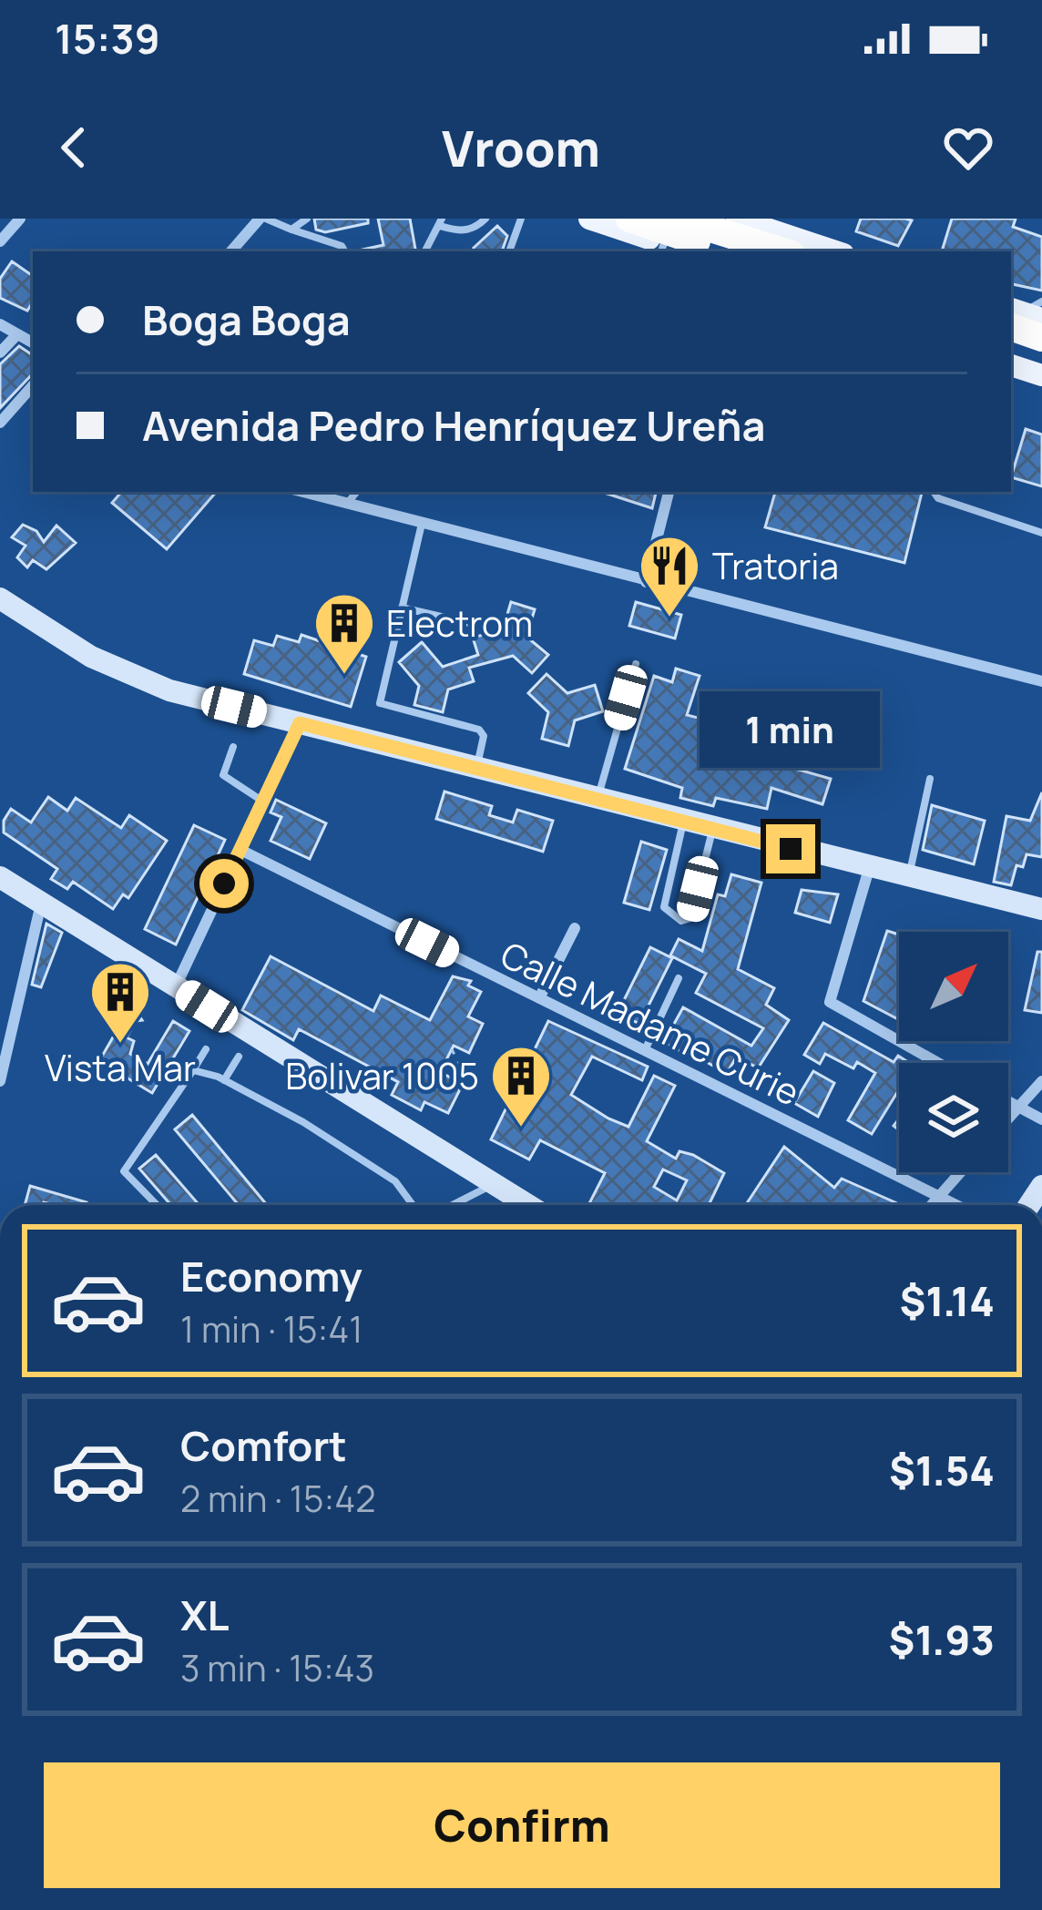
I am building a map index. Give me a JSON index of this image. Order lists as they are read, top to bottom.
{
  "streets": {
    "street": ["Calle Madame Curie"]
  },
  "places": {
    "restaurant": ["Tratoria"],
    "building": ["Electrom", "Vista Mar", "Bolivar 1005"]
  },
  "north": "top right",
  "page": {
    "status": "15:39",
    "header": "Vroom",
    "banner": ["Boga Boga", "Avenida Pedro Henríquez Ureña"],
    "bubble": "1 min",
    "list": [
      {
        "name": "Economy",
        "note": "1 min · 15:41",
        "value": "$1.14"
      },
      {
        "name": "Comfort",
        "note": "2 min · 15:42",
        "value": "$1.54"
      },
      {
        "name": "XL",
        "note": "3 min · 15:43",
        "value": "$1.93"
      }
    ],
    "buttons": "Confirm"
  }
}
